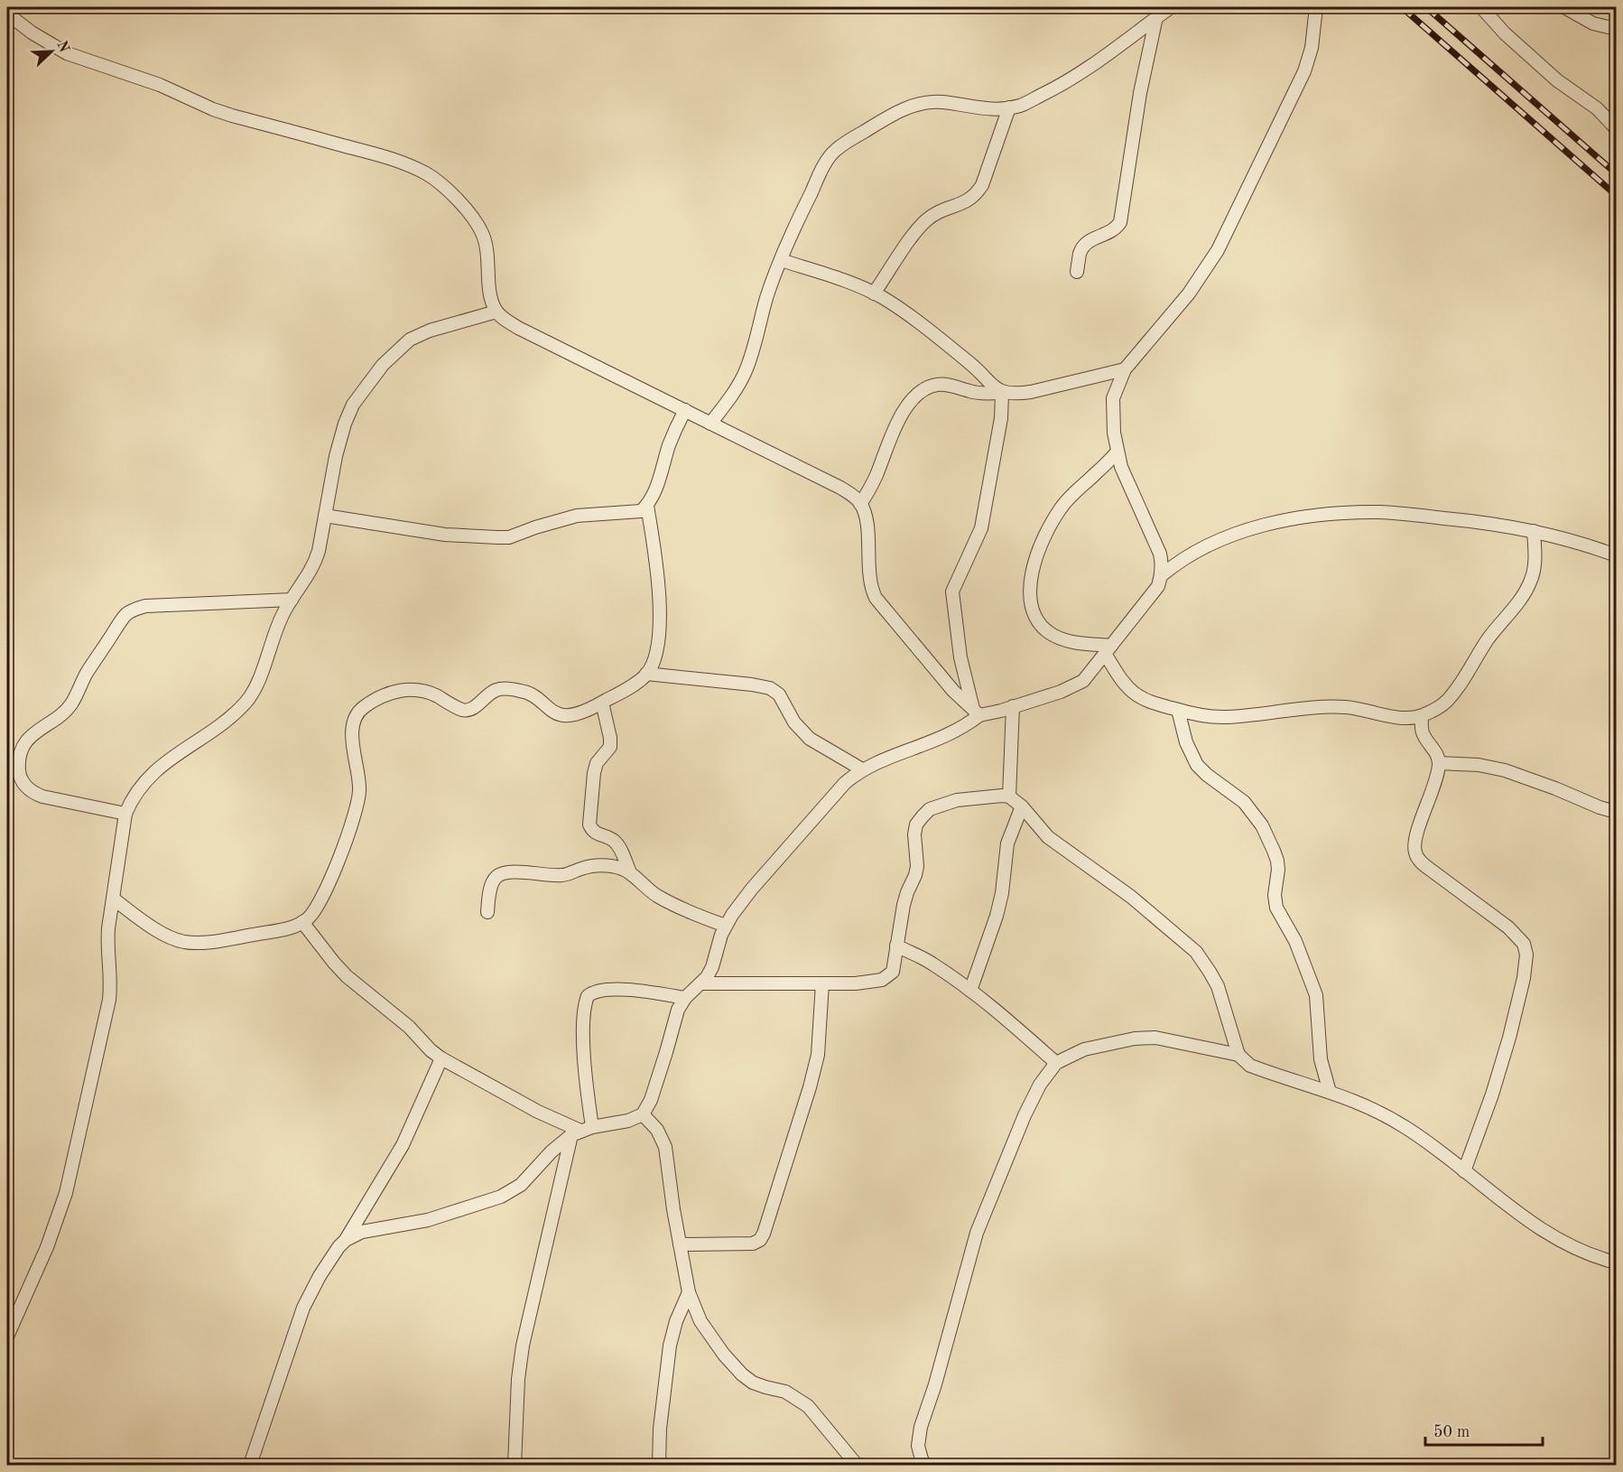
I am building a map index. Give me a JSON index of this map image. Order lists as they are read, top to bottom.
{
  "scale_bar": "50 m",
  "north": "top right"
}
